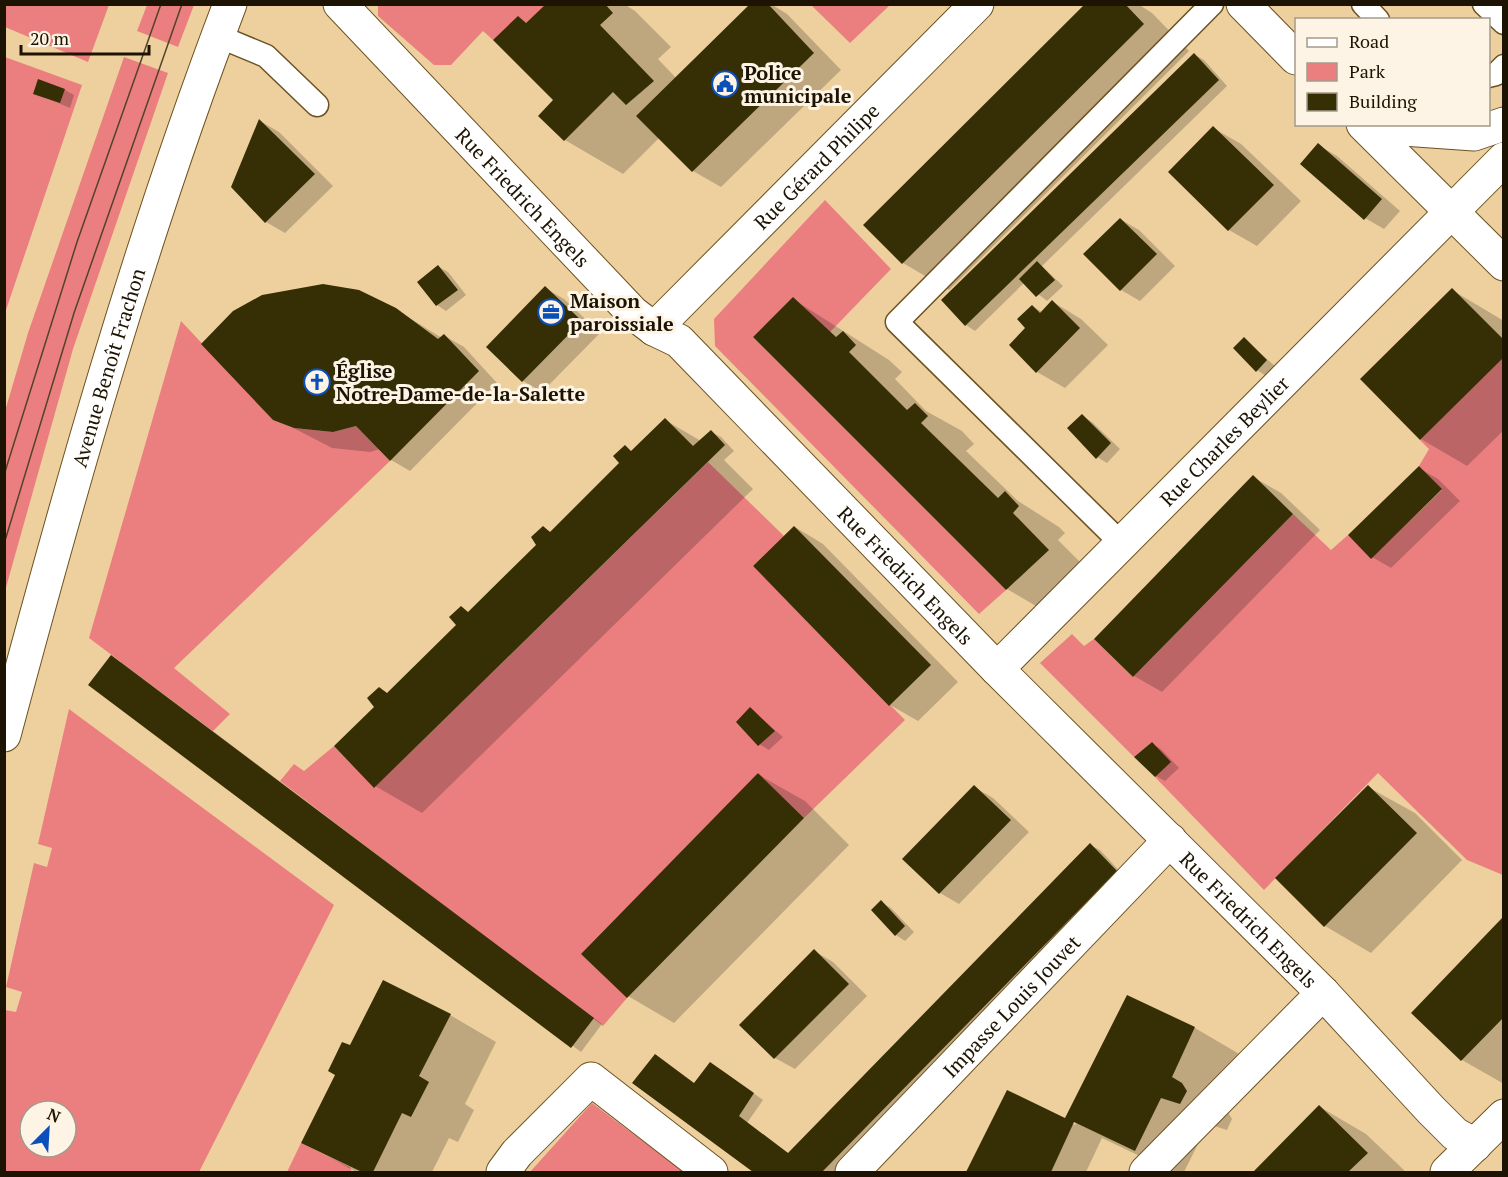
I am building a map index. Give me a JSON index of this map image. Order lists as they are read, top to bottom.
{
  "streets": {
    "street": [
      "Rue Gérard Philipe",
      "Rue Friedrich Engels",
      "Avenue Benoît Frachon",
      "Rue Charles Beylier",
      "Impasse Louis Jouvet"
    ]
  },
  "crossings": [
    ["Rue Gérard Philipe", "Rue Friedrich Engels"],
    ["Rue Friedrich Engels", "Rue Charles Beylier"],
    ["Rue Friedrich Engels", "Impasse Louis Jouvet"]
  ],
  "places": {
    "public building": ["Police municipale"],
    "office": ["Maison paroissiale"],
    "church": ["Église Notre-Dame-de-la-Salette"]
  },
  "legend": ["Road", "Park", "Building"],
  "scale_bar": "20 m",
  "north": "top right"
}
